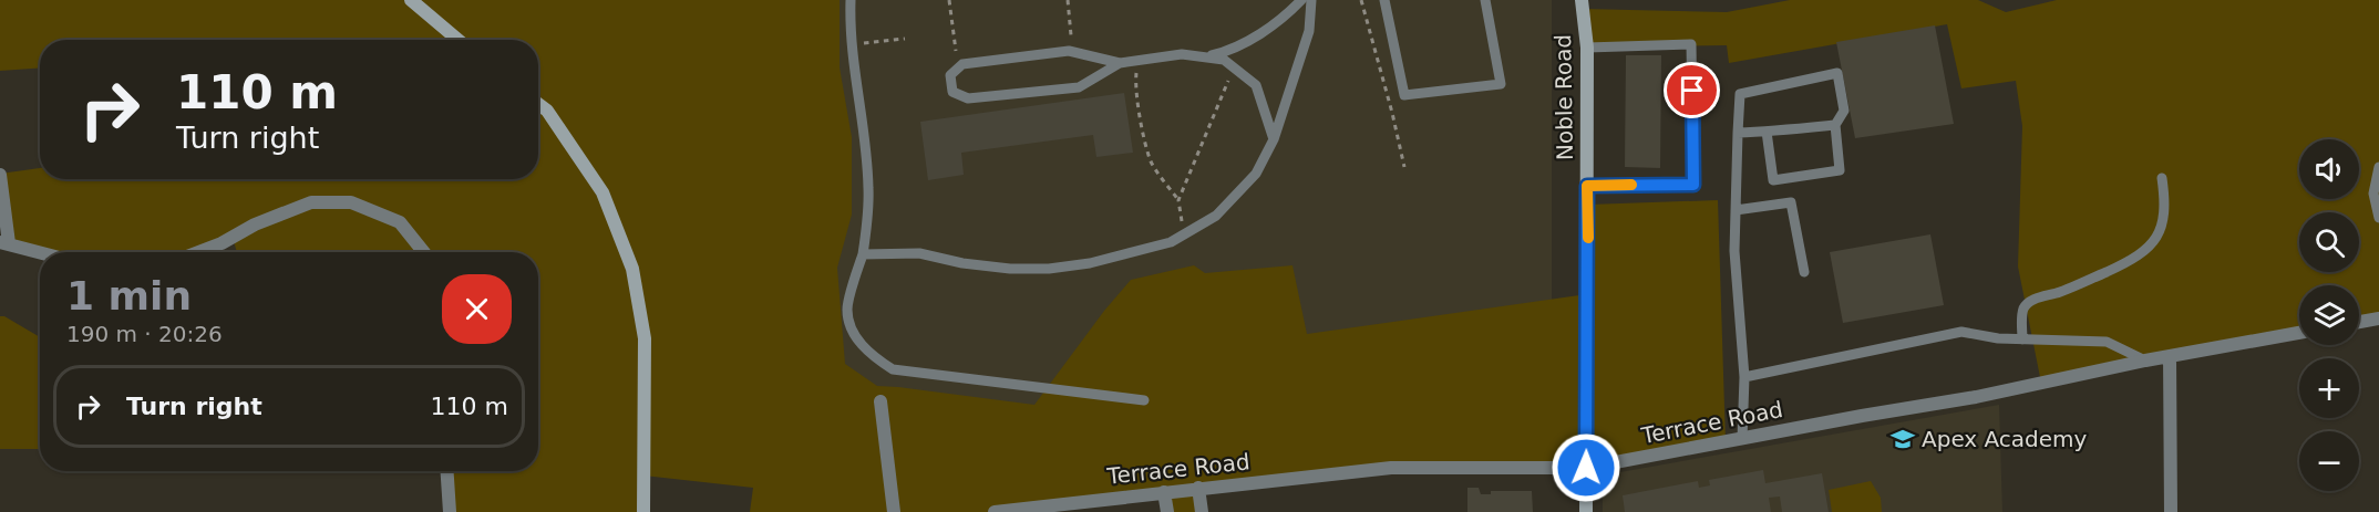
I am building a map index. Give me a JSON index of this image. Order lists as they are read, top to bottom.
{
  "streets": {
    "street": ["Noble Road", "Terrace Road"]
  },
  "crossings": [
    ["Noble Road", "Terrace Road"]
  ],
  "places": {
    "school or university": ["Apex Academy"]
  },
  "page": {
    "turn": ["110 m", "Turn right"],
    "map_buttons": ["+", "−"],
    "heading": ["1 min", "190 m · 20:26"],
    "list": [
      {
        "name": "Turn right",
        "value": "110 m"
      }
    ]
  }
}
